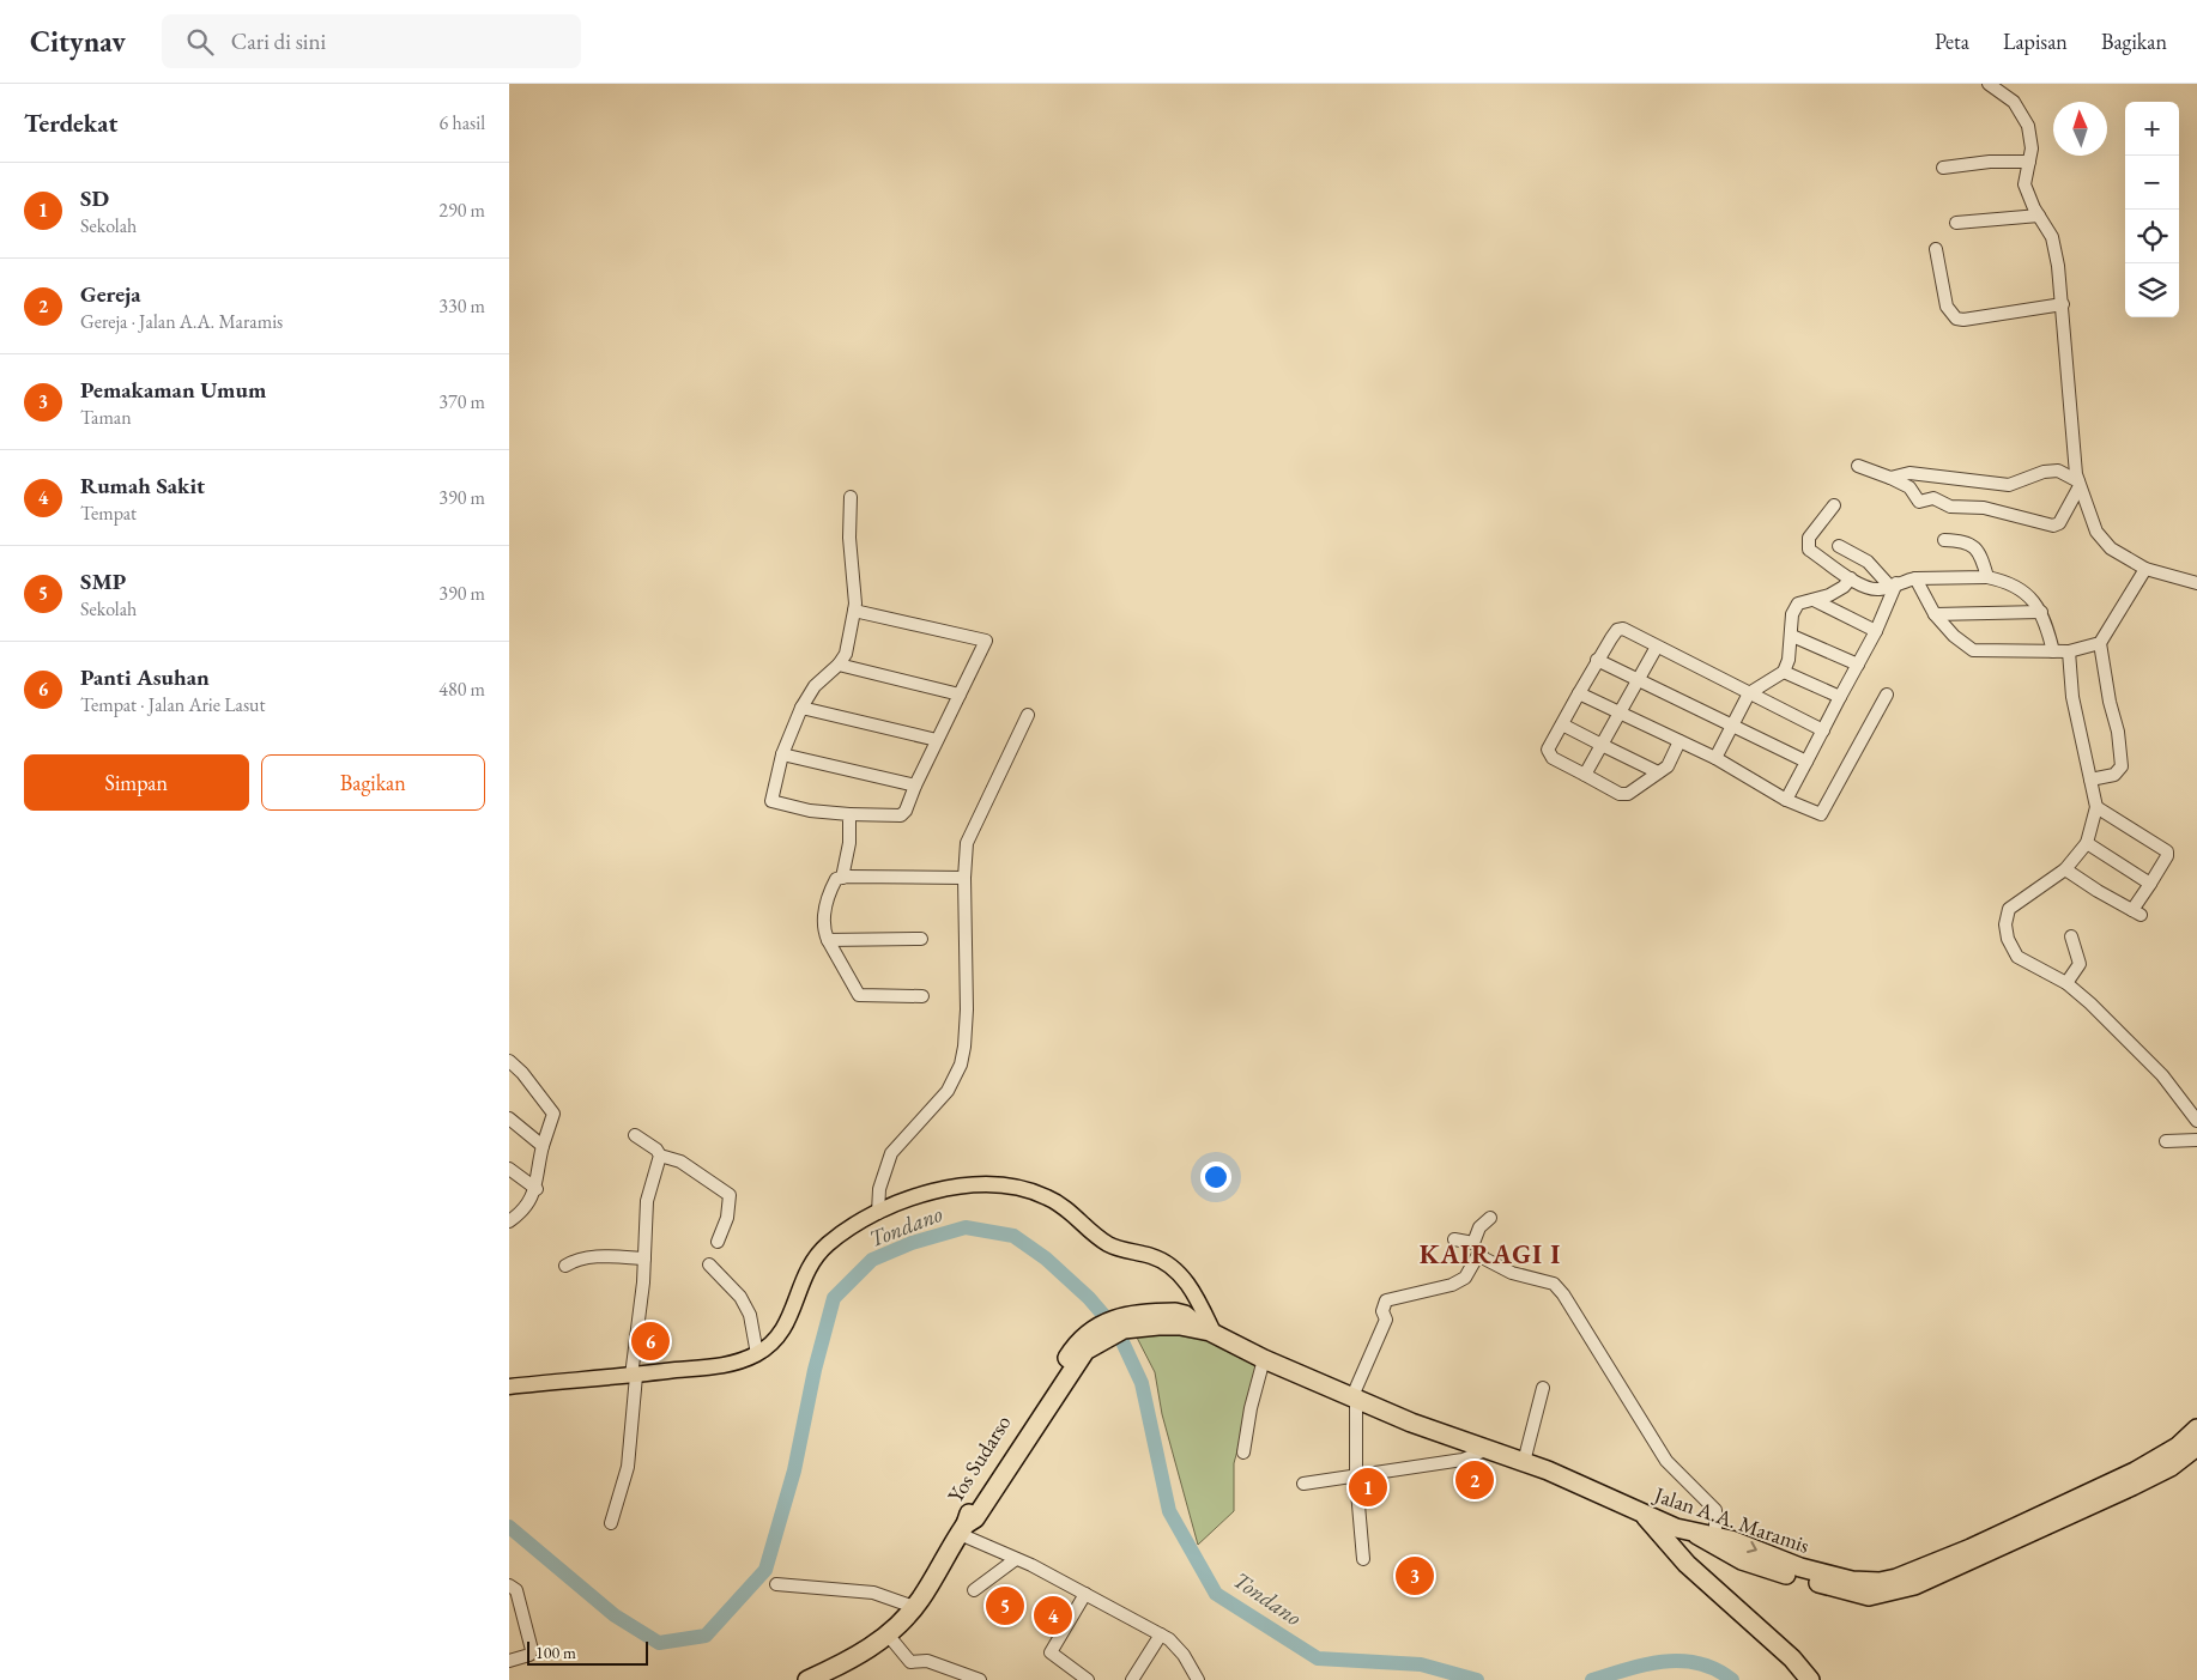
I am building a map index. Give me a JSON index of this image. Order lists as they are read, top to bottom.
{
  "streets": {
    "highway": ["Yos Sudarso", "Jalan A.A. Maramis"]
  },
  "crossings": [
    ["Yos Sudarso", "Jalan A.A. Maramis"]
  ],
  "districts": ["KAIRAGI I"],
  "water": ["Tondano"],
  "scale_bar": "100 m",
  "north": "top",
  "page": {
    "header": "Citynav",
    "search": "Cari di sini",
    "nav": ["Peta", "Lapisan", "Bagikan"],
    "heading": ["Terdekat", "6 hasil"],
    "map_buttons": ["+", "−"],
    "list": [
      {
        "mark": "1",
        "name": "SD",
        "note": "Sekolah",
        "value": "290 m"
      },
      {
        "mark": "2",
        "name": "Gereja",
        "note": "Gereja · Jalan A.A. Maramis",
        "value": "330 m"
      },
      {
        "mark": "3",
        "name": "Pemakaman Umum",
        "note": "Taman",
        "value": "370 m"
      },
      {
        "mark": "4",
        "name": "Rumah Sakit",
        "note": "Tempat",
        "value": "390 m"
      },
      {
        "mark": "5",
        "name": "SMP",
        "note": "Sekolah",
        "value": "390 m"
      },
      {
        "mark": "6",
        "name": "Panti Asuhan",
        "note": "Tempat · Jalan Arie Lasut",
        "value": "480 m"
      }
    ],
    "buttons": ["Simpan", "Bagikan"],
    "pins": [
      "6",
      "2",
      "1",
      "3",
      "5",
      "4"
    ],
    "scale": "100 m"
  }
}
